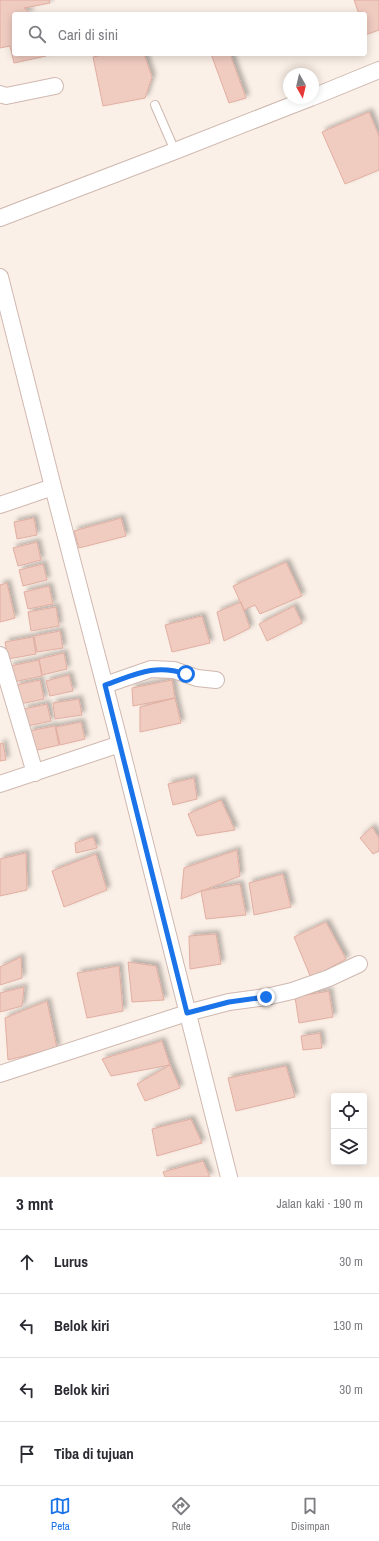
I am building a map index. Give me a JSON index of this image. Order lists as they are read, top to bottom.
{
  "north": "bottom",
  "page": {
    "search": "Cari di sini",
    "heading": ["3 mnt", "Jalan kaki · 190 m"],
    "list": [
      ["Lurus", "30 m"],
      ["Belok kiri", "130 m"],
      ["Belok kiri", "30 m"],
      "Tiba di tujuan"
    ],
    "nav": ["Peta", "Rute", "Disimpan"]
  }
}
